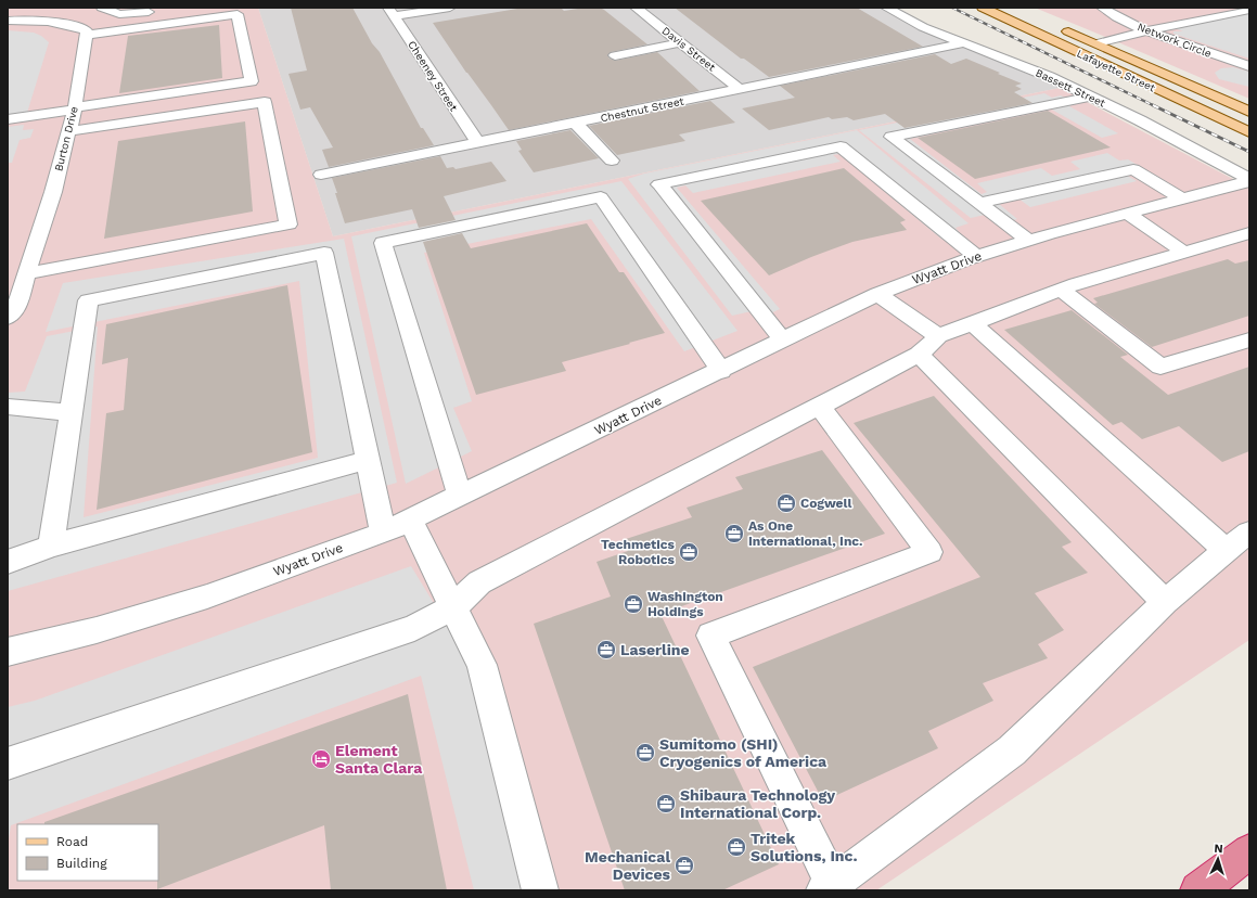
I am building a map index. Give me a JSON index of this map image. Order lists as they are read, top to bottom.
{
  "streets": {
    "main road": ["Lafayette Street"],
    "street": [
      "Network Circle",
      "Davis Street",
      "Cheeney Street",
      "Bassett Street",
      "Chestnut Street",
      "Burton Drive",
      "Wyatt Drive"
    ]
  },
  "crossings": [
    ["Davis Street", "Chestnut Street"],
    ["Cheeney Street", "Chestnut Street"],
    ["Bassett Street", "Chestnut Street"],
    ["Bassett Street", "Wyatt Drive"]
  ],
  "places": {
    "office": [
      "Cogwell",
      "As One International, Inc.",
      "Techmetics Robotics",
      "Washington Holdings",
      "Laserline",
      "Sumitomo (SHI) Cryogenics of America",
      "Shibaura Technology International Corp.",
      "Tritek Solutions, Inc.",
      "Mechanical Devices"
    ],
    "hotel": ["Element Santa Clara"]
  },
  "legend": ["Road", "Building"],
  "north": "top"
}
